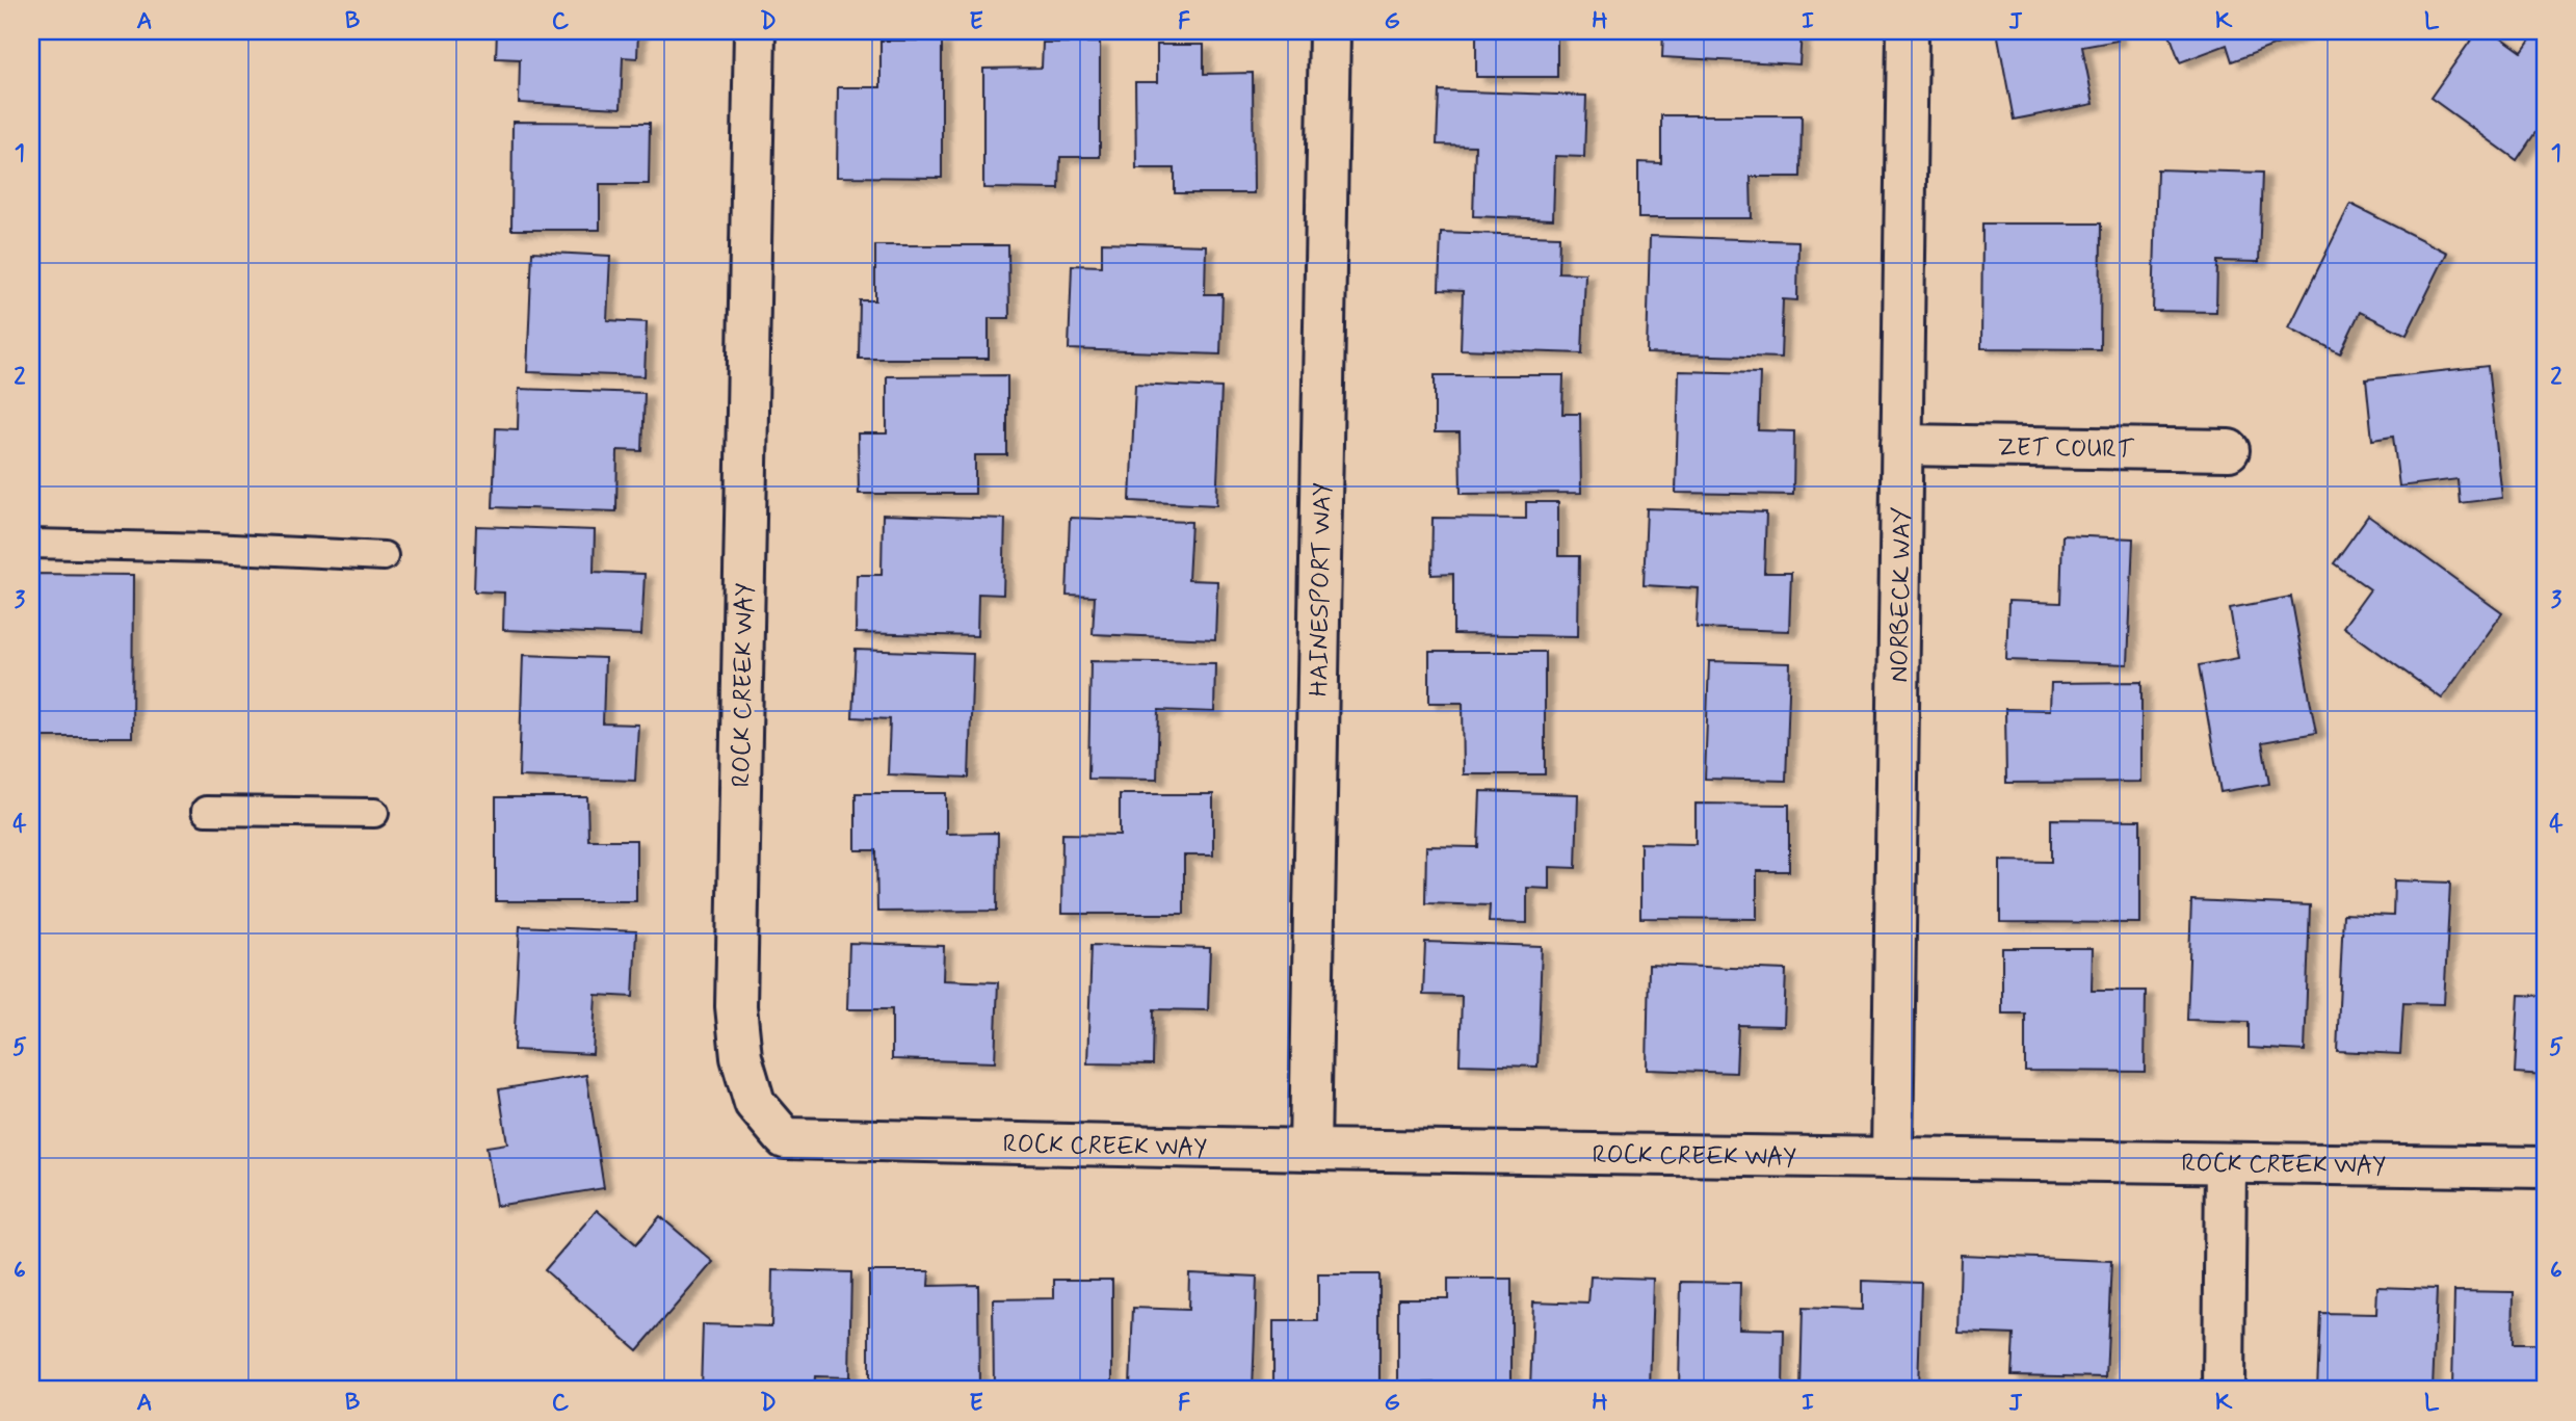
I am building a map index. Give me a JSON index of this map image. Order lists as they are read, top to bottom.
{
  "streets": {
    "street": [
      "ZET COURT",
      "HAINESPORT WAY",
      "NORBECK WAY",
      "ROCK CREEK WAY"
    ]
  },
  "crossings": [
    ["ZET COURT", "NORBECK WAY"],
    ["HAINESPORT WAY", "ROCK CREEK WAY"],
    ["NORBECK WAY", "ROCK CREEK WAY"]
  ],
  "grid": {
    "columns": [
      "A",
      "B",
      "C",
      "D",
      "E",
      "F",
      "G",
      "H",
      "I",
      "J",
      "K",
      "L"
    ],
    "rows": [
      "1",
      "2",
      "3",
      "4",
      "5",
      "6"
    ]
  }
}
